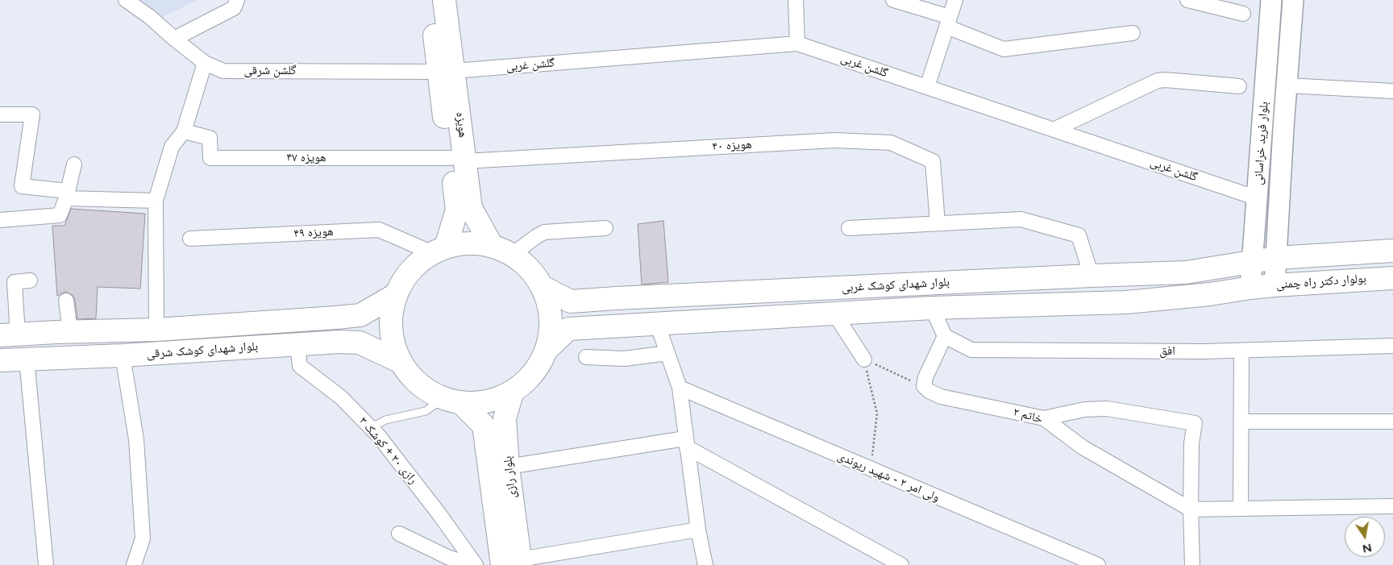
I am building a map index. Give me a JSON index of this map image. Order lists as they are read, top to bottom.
{
  "streets": {
    "main road": [
      "هویزه",
      "بولوار دکتر راه چمنی",
      "بلوار شهدای کوشک غربی",
      "بلوار شهدای کوشک شرقی",
      "بلوار رازی"
    ],
    "street": [
      "گلشن غربی",
      "گلشن شرقی",
      "بلوار فرید خراسانی",
      "هویزه ۴۰",
      "هویزه ۴۷",
      "هویزه ۴۹",
      "افق",
      "خاتم ۲",
      "رازی ۲۰ + کوشک ۲",
      "ولی امر ۲ - شهید ریوندی"
    ]
  },
  "crossings": [
    ["گلشن غربی", "گلشن شرقی"],
    ["گلشن غربی", "هویزه"],
    ["گلشن غربی", "بلوار فرید خراسانی"],
    ["گلشن شرقی", "هویزه"],
    ["هویزه", "هویزه ۴۰"],
    ["هویزه", "هویزه ۴۷"],
    ["هویزه", "هویزه ۴۹"],
    ["بلوار فرید خراسانی", "بولوار دکتر راه چمنی"],
    ["بلوار فرید خراسانی", "بلوار شهدای کوشک غربی"],
    ["هویزه ۴۰", "هویزه ۴۷"],
    ["بولوار دکتر راه چمنی", "بلوار شهدای کوشک غربی"],
    ["بلوار شهدای کوشک شرقی", "رازی ۲۰ + کوشک ۲"],
    ["بلوار شهدای کوشک شرقی", "بلوار رازی"]
  ],
  "north": "bottom"
}
